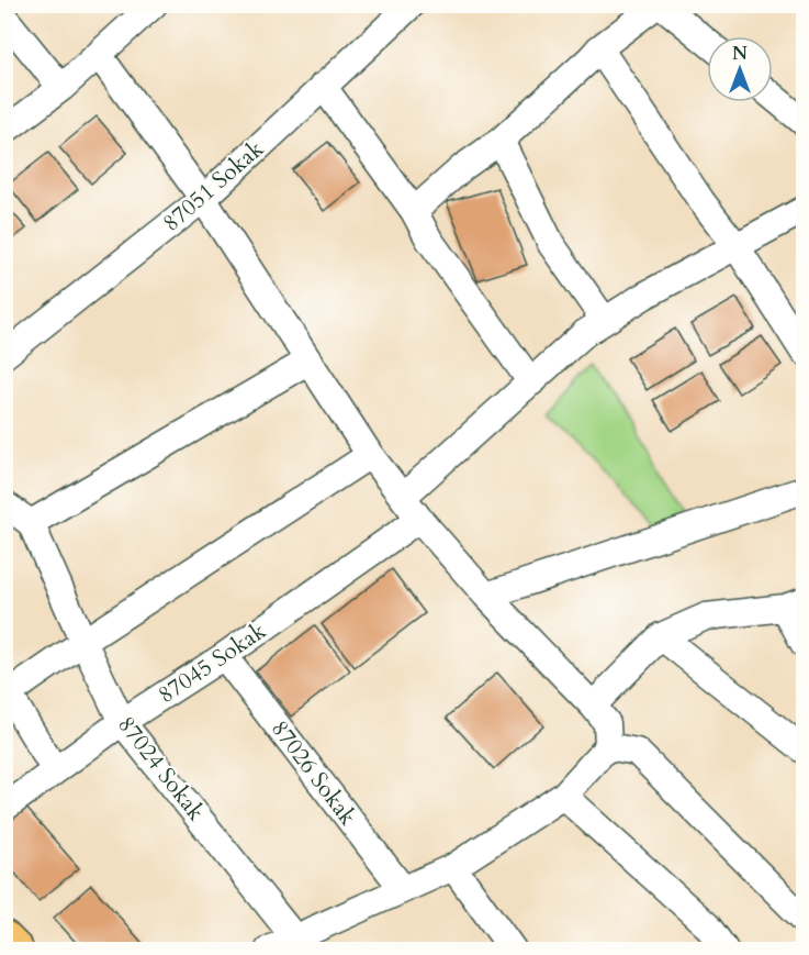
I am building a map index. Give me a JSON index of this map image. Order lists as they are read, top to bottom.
{
  "streets": {
    "street": [
      "87051 Sokak",
      "87045 Sokak",
      "87024 Sokak",
      "87026 Sokak"
    ]
  },
  "crossings": [
    ["87045 Sokak", "87024 Sokak"],
    ["87045 Sokak", "87026 Sokak"]
  ],
  "north": "top"
}
